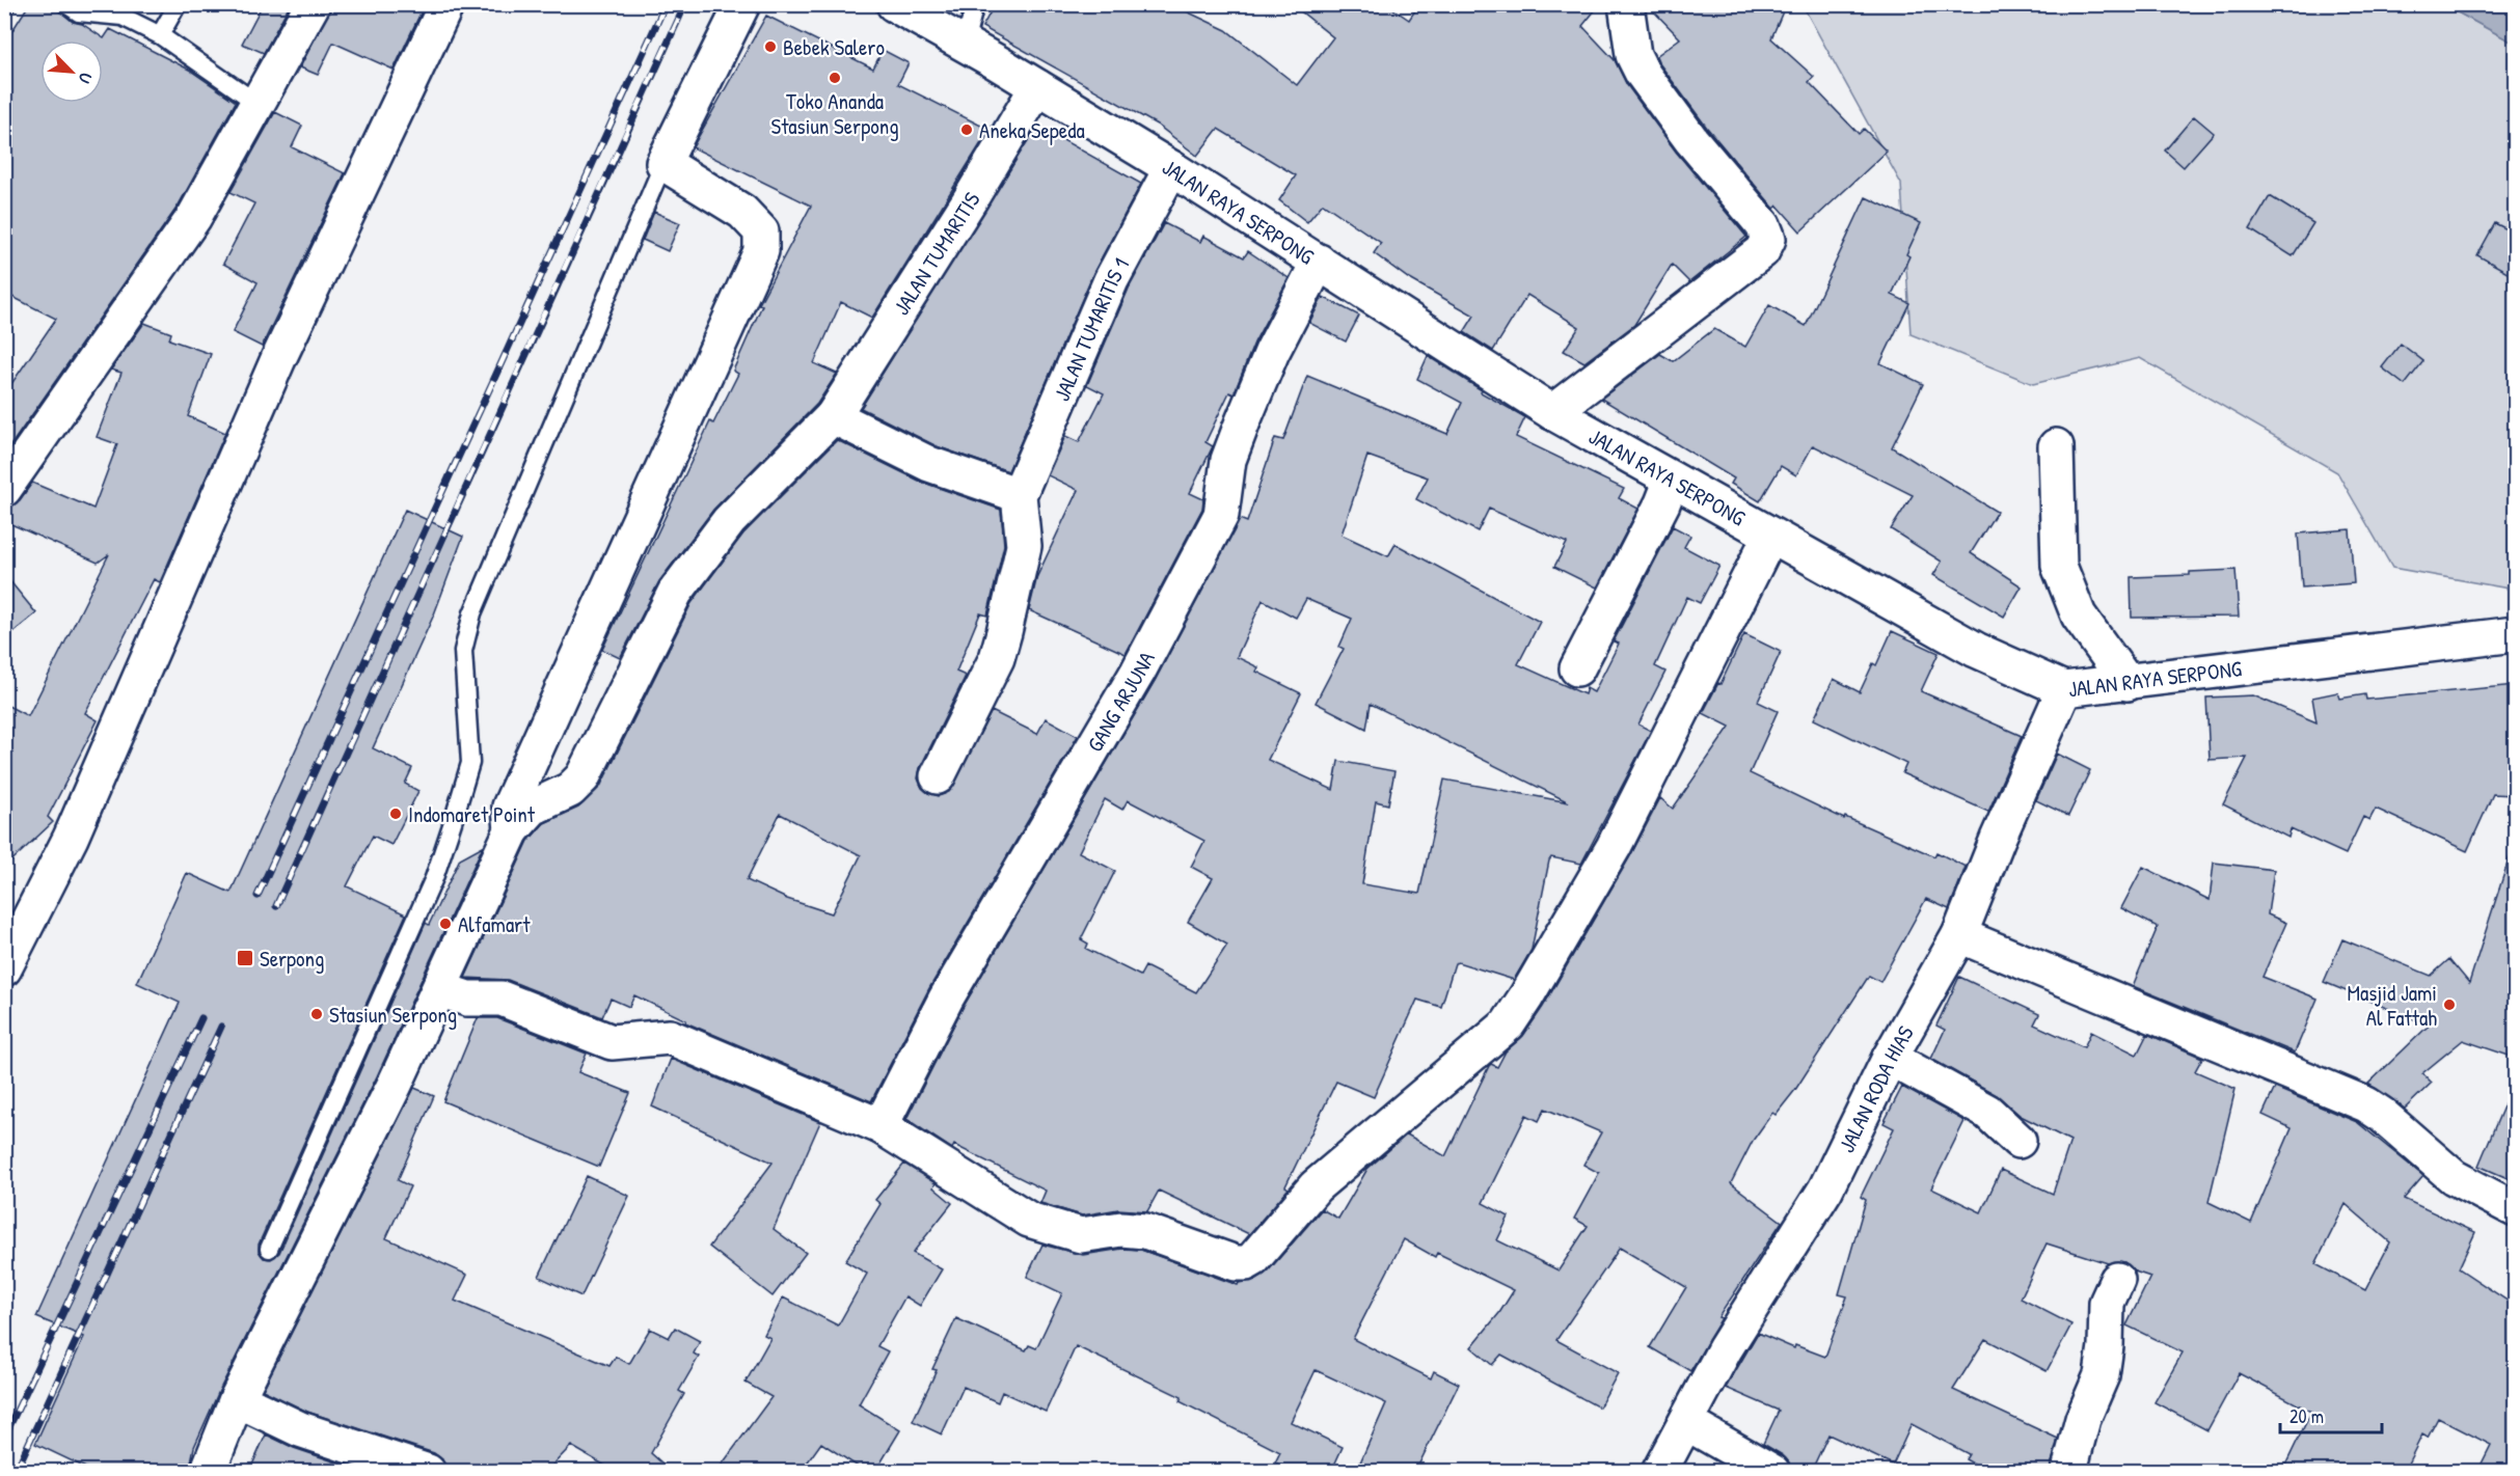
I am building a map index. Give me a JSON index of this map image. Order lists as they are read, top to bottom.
{
  "streets": {
    "street": [
      "JALAN RAYA SERPONG",
      "JALAN TUMARITIS",
      "JALAN TUMARITIS 1",
      "GANG ARJUNA",
      "JALAN RODA HIAS"
    ]
  },
  "crossings": [
    ["JALAN RAYA SERPONG", "JALAN TUMARITIS"],
    ["JALAN RAYA SERPONG", "JALAN TUMARITIS 1"],
    ["JALAN RAYA SERPONG", "GANG ARJUNA"],
    ["JALAN RAYA SERPONG", "JALAN RODA HIAS"]
  ],
  "places": {
    "other": [
      "Bebek Salero",
      "Toko Ananda Stasiun Serpong",
      "Aneka Sepeda",
      "Indomaret Point",
      "Alfamart",
      "Masjid Jami Al Fattah",
      "Stasiun Serpong"
    ],
    "transit": ["Serpong"]
  },
  "scale_bar": "20 m",
  "north": "bottom right"
}
